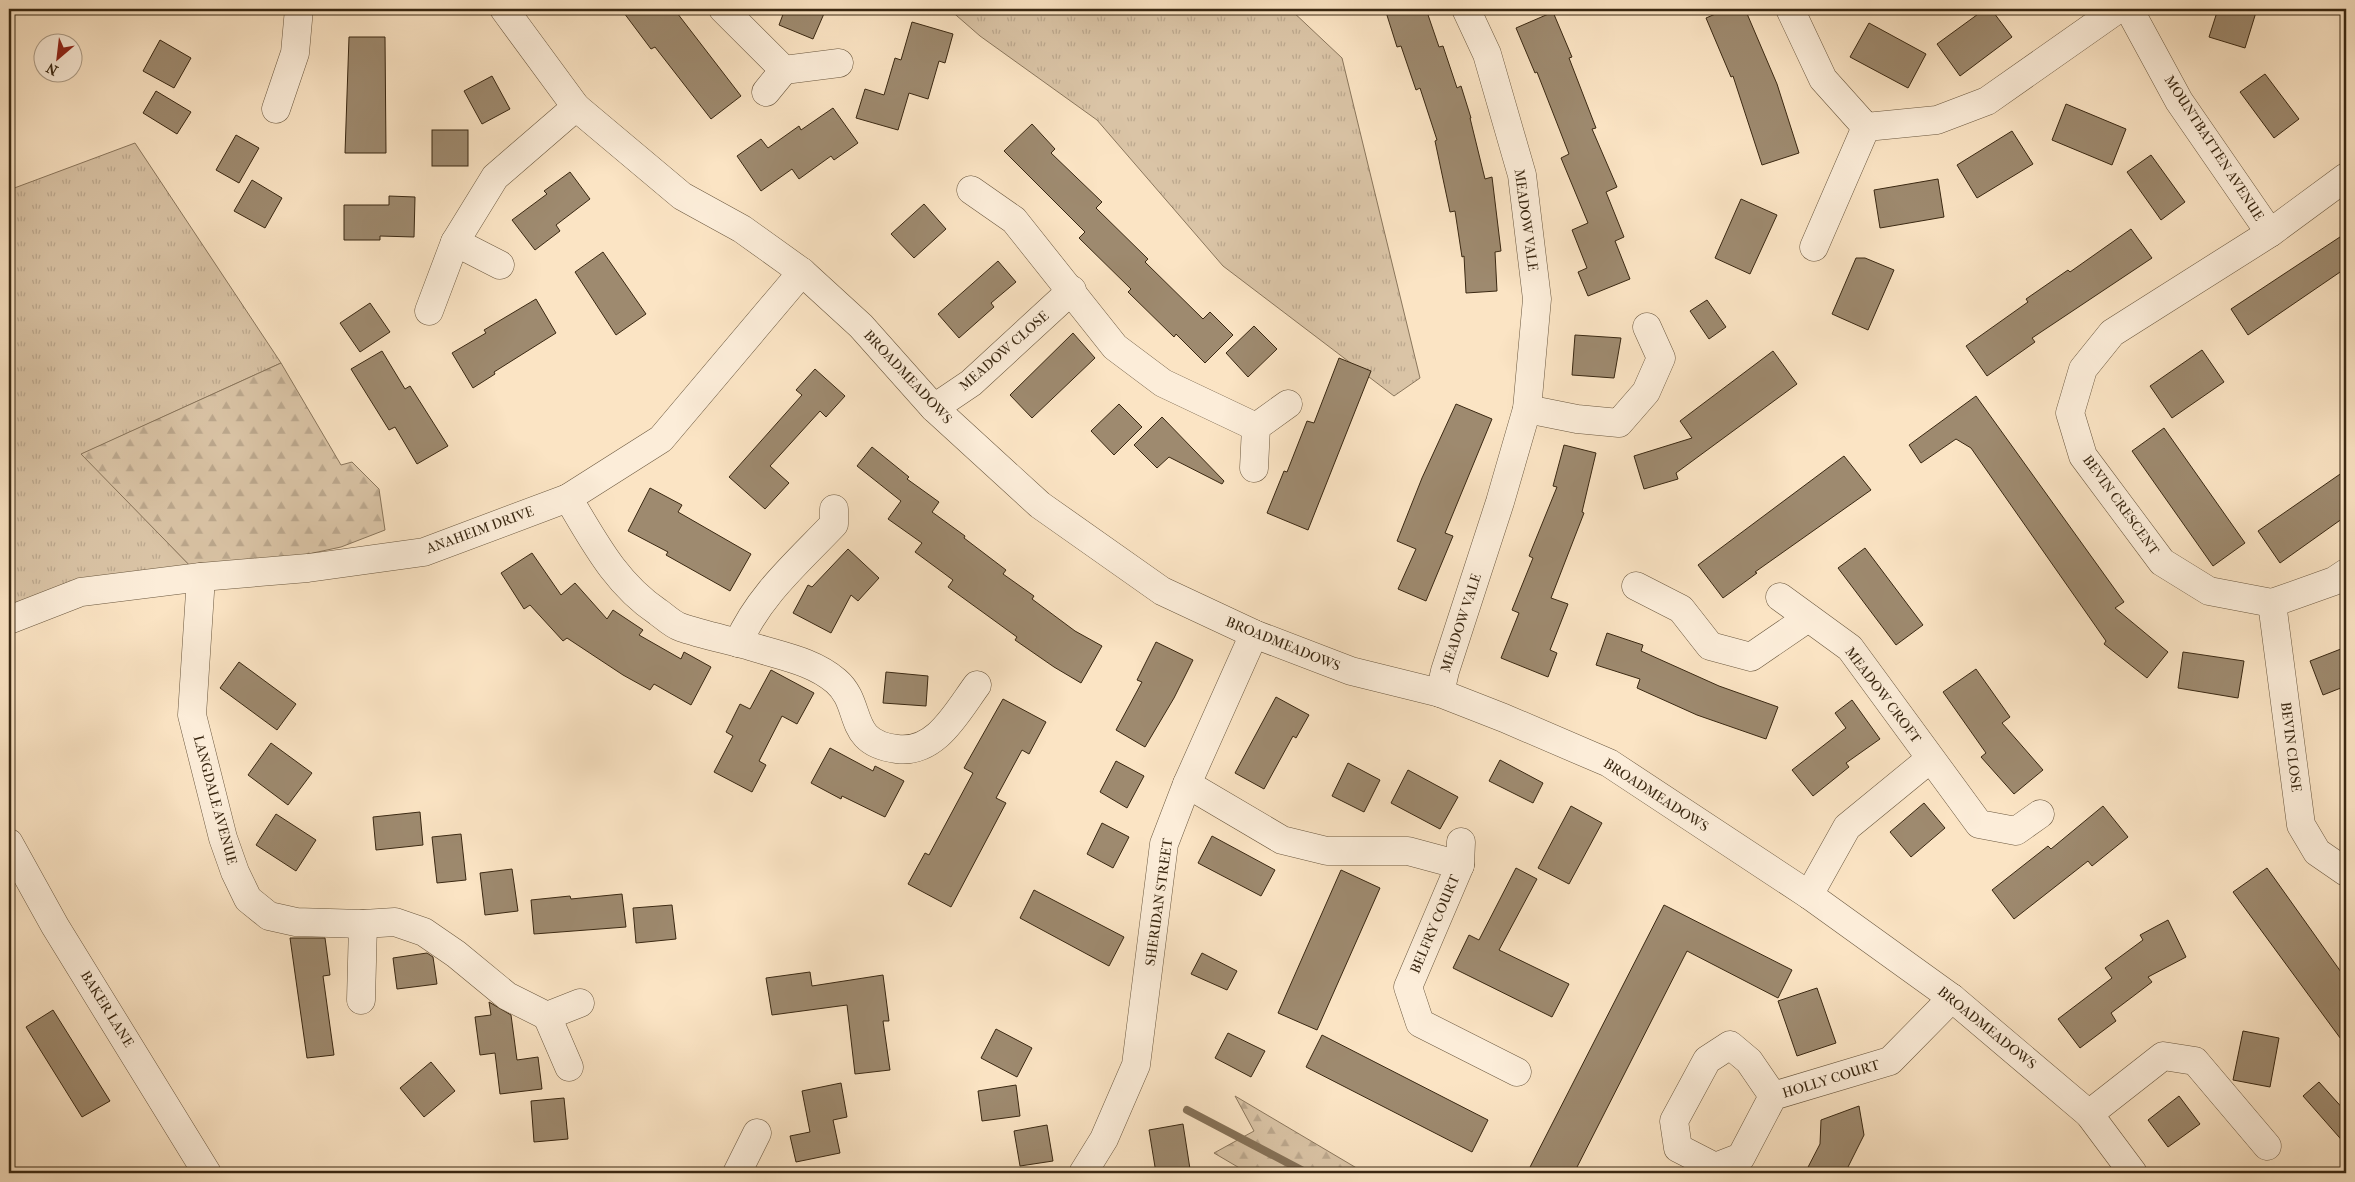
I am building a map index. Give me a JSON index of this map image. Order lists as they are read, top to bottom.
{
  "streets": {
    "street": [
      "MOUNTBATTEN AVENUE",
      "MEADOW VALE",
      "MEADOW CLOSE",
      "BROADMEADOWS",
      "BEVIN CRESCENT",
      "ANAHEIM DRIVE",
      "MEADOW CROFT",
      "BEVIN CLOSE",
      "LANGDALE AVENUE",
      "SHERIDAN STREET",
      "BELFRY COURT",
      "BAKER LANE",
      "HOLLY COURT"
    ]
  },
  "crossings": [
    ["MOUNTBATTEN AVENUE", "BEVIN CRESCENT"],
    ["MEADOW VALE", "BROADMEADOWS"],
    ["MEADOW CLOSE", "BROADMEADOWS"],
    ["BROADMEADOWS", "ANAHEIM DRIVE"],
    ["BROADMEADOWS", "SHERIDAN STREET"],
    ["BROADMEADOWS", "HOLLY COURT"],
    ["BEVIN CRESCENT", "BEVIN CLOSE"],
    ["ANAHEIM DRIVE", "LANGDALE AVENUE"],
    ["SHERIDAN STREET", "BELFRY COURT"]
  ],
  "north": "bottom left"
}
